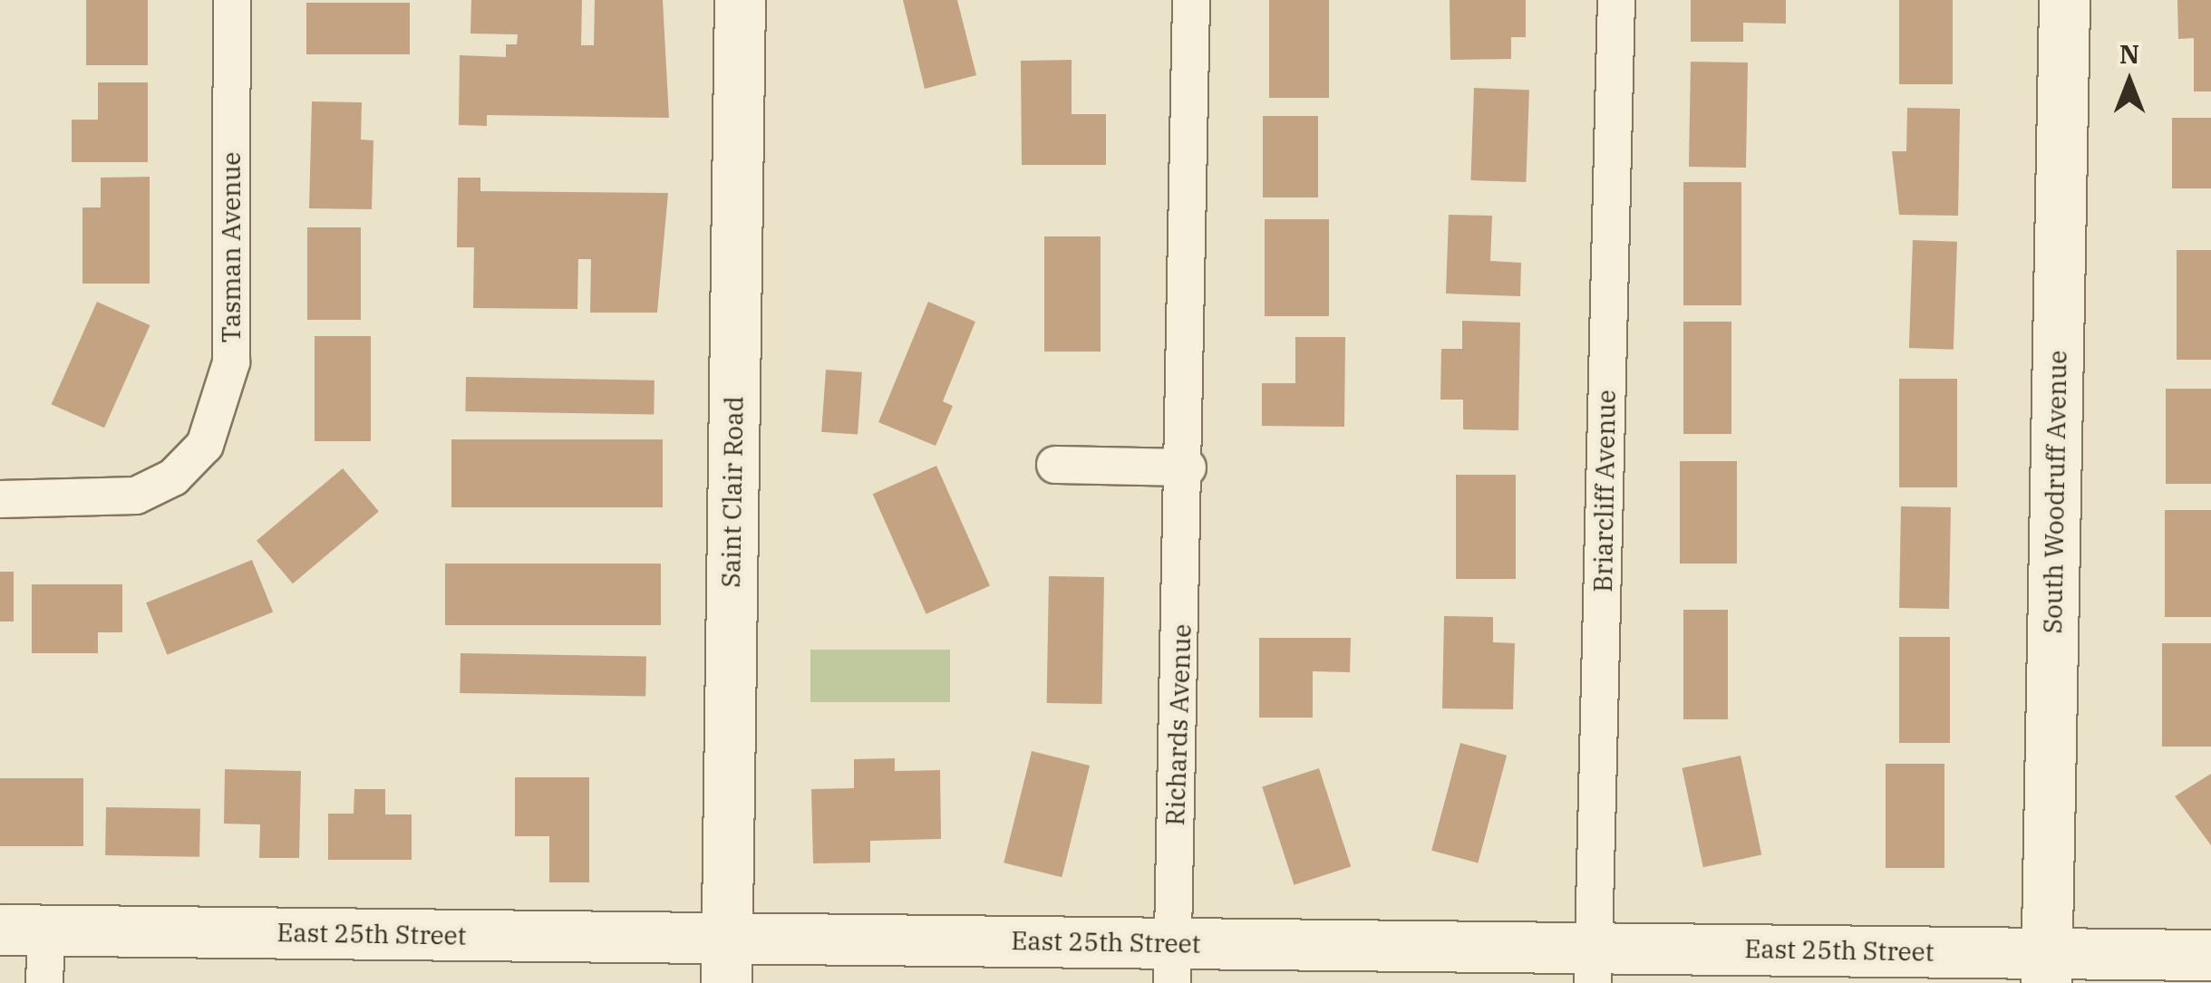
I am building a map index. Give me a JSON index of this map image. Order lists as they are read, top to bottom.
{
  "streets": {
    "street": [
      "Tasman Avenue",
      "Briarcliff Avenue",
      "Saint Clair Road",
      "South Woodruff Avenue",
      "Richards Avenue",
      "East 25th Street"
    ]
  },
  "crossings": [
    ["Briarcliff Avenue", "East 25th Street"],
    ["Saint Clair Road", "East 25th Street"],
    ["South Woodruff Avenue", "East 25th Street"],
    ["Richards Avenue", "East 25th Street"]
  ],
  "north": "top"
}
